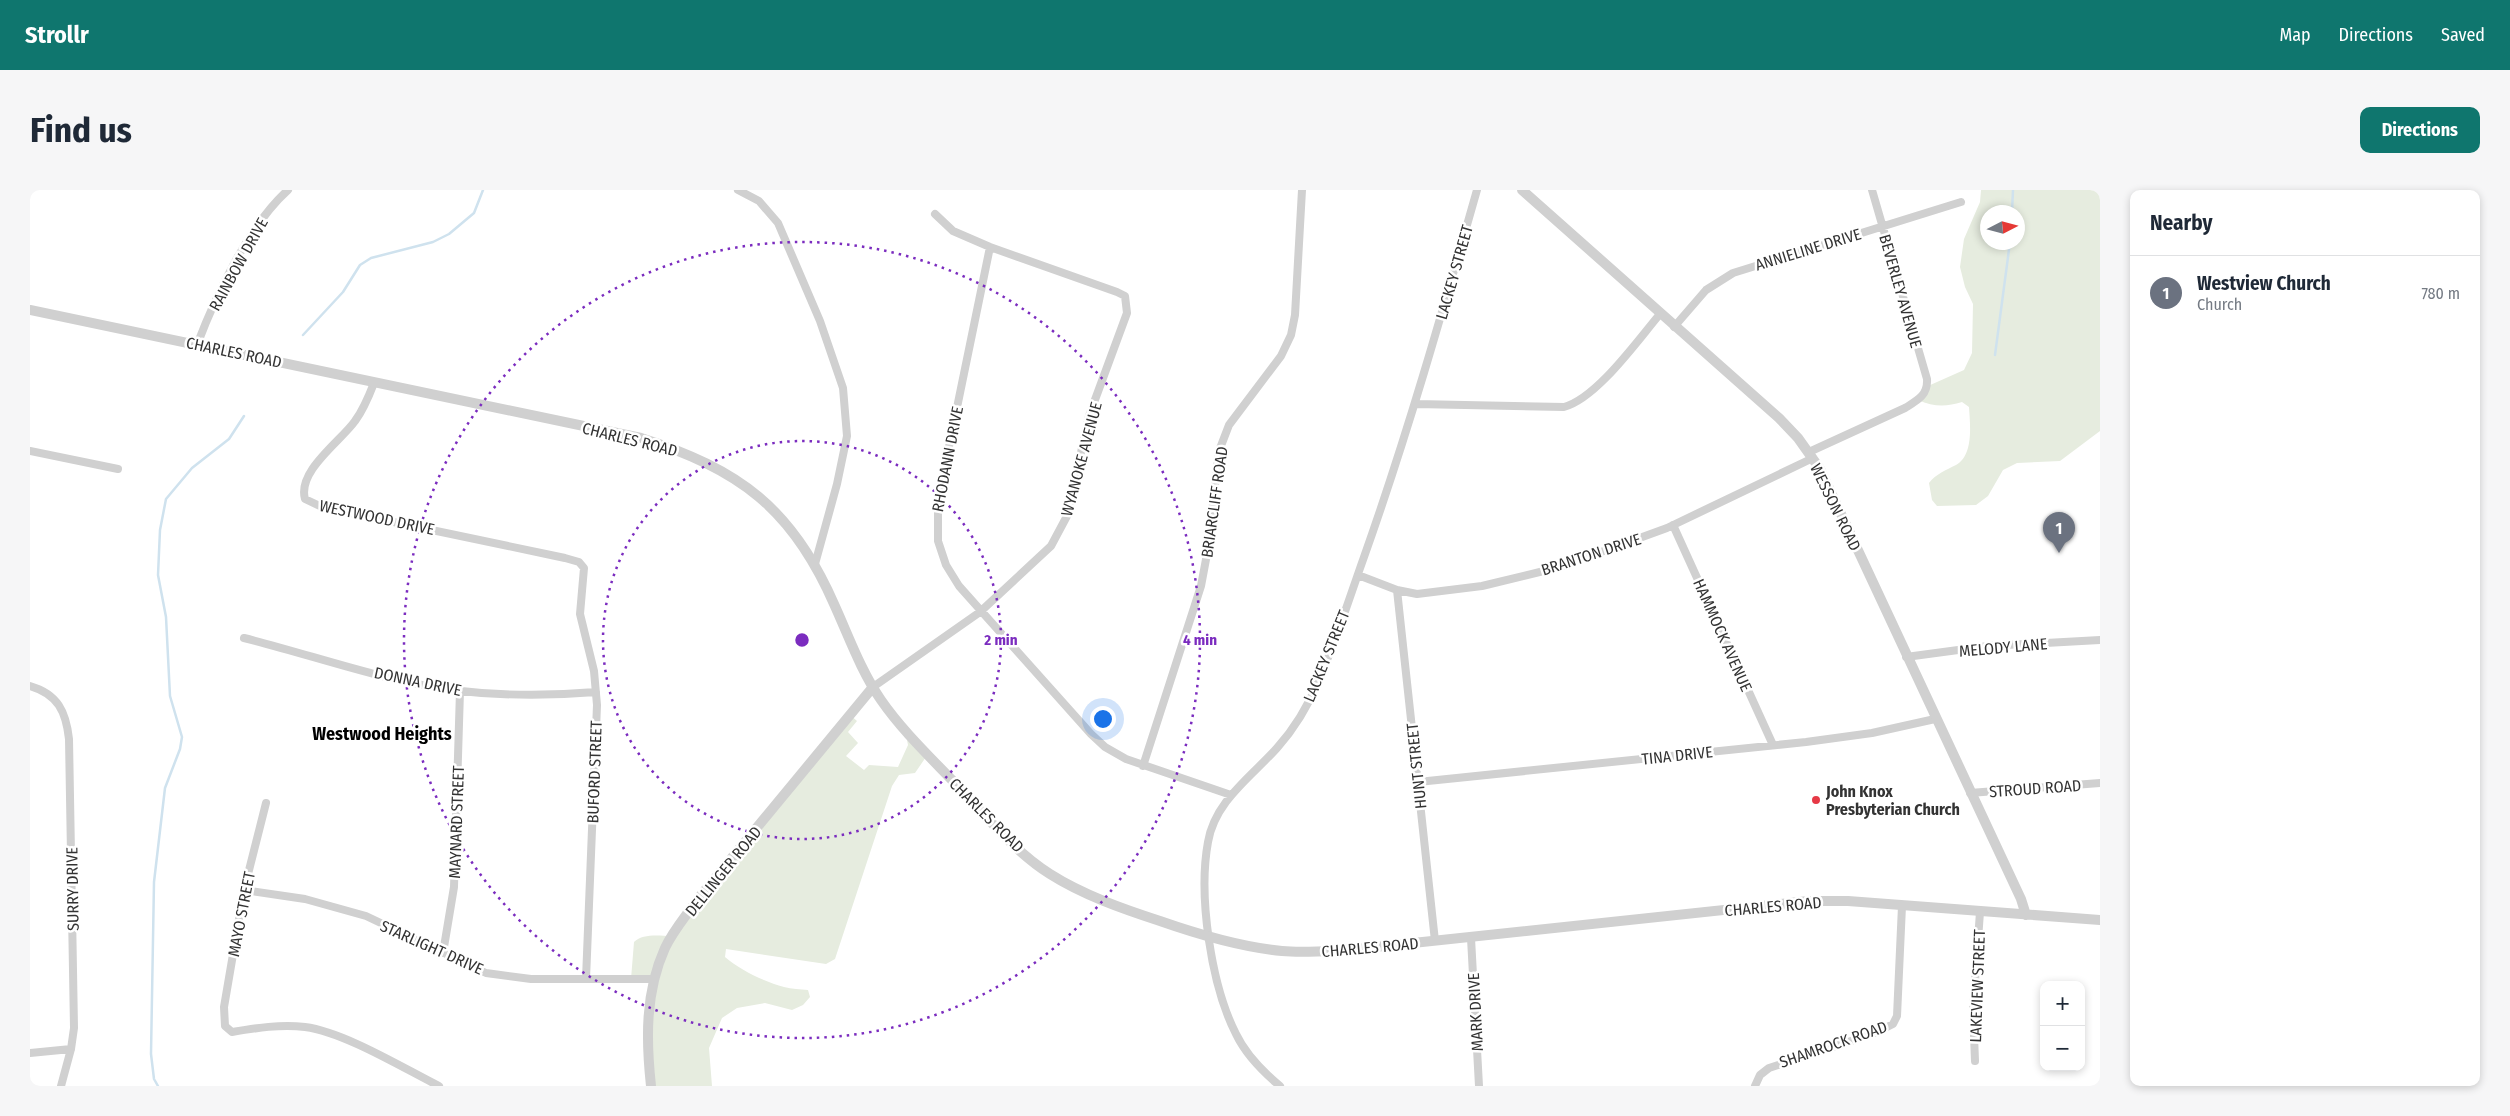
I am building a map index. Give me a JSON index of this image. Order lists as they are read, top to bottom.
{
  "streets": {
    "street": [
      "ANNIELINE DRIVE",
      "RAINBOW DRIVE",
      "LACKEY STREET",
      "BEVERLEY AVENUE",
      "CHARLES ROAD",
      "RHODANN DRIVE",
      "WYANOKE AVENUE",
      "BRIARCLIFF ROAD",
      "WESSON ROAD",
      "WESTWOOD DRIVE",
      "BRANTON DRIVE",
      "HAMMOCK AVENUE",
      "MELODY LANE",
      "DONNA DRIVE",
      "TINA DRIVE",
      "HUNT STREET",
      "BUFORD STREET",
      "STROUD ROAD",
      "MAYNARD STREET",
      "DELLINGER ROAD",
      "SURRY DRIVE",
      "MAYO STREET",
      "STARLIGHT DRIVE",
      "LAKEVIEW STREET",
      "MARK DRIVE",
      "SHAMROCK ROAD"
    ]
  },
  "crossings": [
    ["ANNIELINE DRIVE", "BEVERLEY AVENUE"],
    ["ANNIELINE DRIVE", "WESSON ROAD"],
    ["RAINBOW DRIVE", "CHARLES ROAD"],
    ["LACKEY STREET", "CHARLES ROAD"],
    ["LACKEY STREET", "RHODANN DRIVE"],
    ["LACKEY STREET", "BRANTON DRIVE"],
    ["BEVERLEY AVENUE", "BRANTON DRIVE"],
    ["CHARLES ROAD", "WYANOKE AVENUE"],
    ["CHARLES ROAD", "WESSON ROAD"],
    ["CHARLES ROAD", "WESTWOOD DRIVE"],
    ["CHARLES ROAD", "HUNT STREET"],
    ["CHARLES ROAD", "DELLINGER ROAD"],
    ["CHARLES ROAD", "LAKEVIEW STREET"],
    ["CHARLES ROAD", "MARK DRIVE"],
    ["CHARLES ROAD", "SHAMROCK ROAD"],
    ["RHODANN DRIVE", "WYANOKE AVENUE"],
    ["RHODANN DRIVE", "BRIARCLIFF ROAD"],
    ["WYANOKE AVENUE", "DELLINGER ROAD"],
    ["WESSON ROAD", "BRANTON DRIVE"],
    ["WESSON ROAD", "MELODY LANE"],
    ["WESSON ROAD", "TINA DRIVE"],
    ["WESSON ROAD", "STROUD ROAD"],
    ["WESTWOOD DRIVE", "BUFORD STREET"],
    ["BRANTON DRIVE", "HAMMOCK AVENUE"],
    ["BRANTON DRIVE", "HUNT STREET"],
    ["HAMMOCK AVENUE", "TINA DRIVE"],
    ["DONNA DRIVE", "BUFORD STREET"],
    ["DONNA DRIVE", "MAYNARD STREET"],
    ["TINA DRIVE", "HUNT STREET"],
    ["BUFORD STREET", "STARLIGHT DRIVE"],
    ["MAYNARD STREET", "STARLIGHT DRIVE"],
    ["DELLINGER ROAD", "STARLIGHT DRIVE"],
    ["MAYO STREET", "STARLIGHT DRIVE"]
  ],
  "districts": ["Westwood Heights"],
  "places": ["John Knox Presbyterian Church"],
  "north": "right",
  "page": {
    "header": "Strollr",
    "nav": ["Map", "Directions", "Saved"],
    "buttons": "Directions",
    "title": "Find us",
    "heading": "Nearby",
    "list": [
      {
        "mark": "1",
        "name": "Westview Church",
        "note": "Church",
        "value": "780 m"
      }
    ],
    "pins": "1",
    "map_buttons": ["+", "−"]
  },
  "rings": ["2 min", "4 min"]
}
